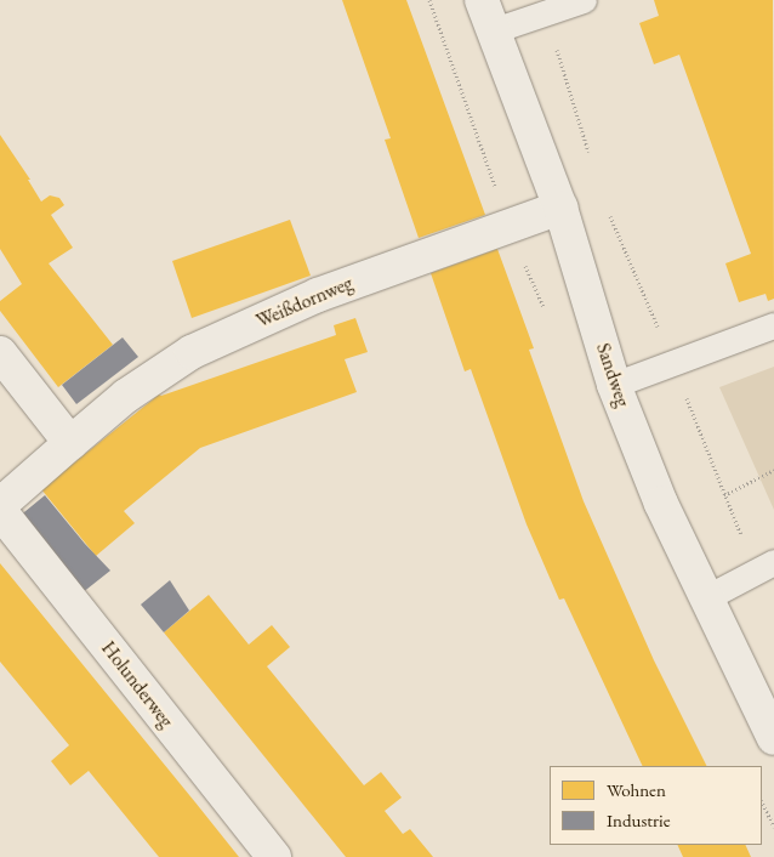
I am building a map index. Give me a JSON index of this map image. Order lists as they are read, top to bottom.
{
  "streets": {
    "street": ["Weißdornweg", "Sandweg", "Holunderweg"]
  },
  "crossings": [
    ["Weißdornweg", "Sandweg"]
  ],
  "legend": ["Wohnen", "Industrie"]
}
